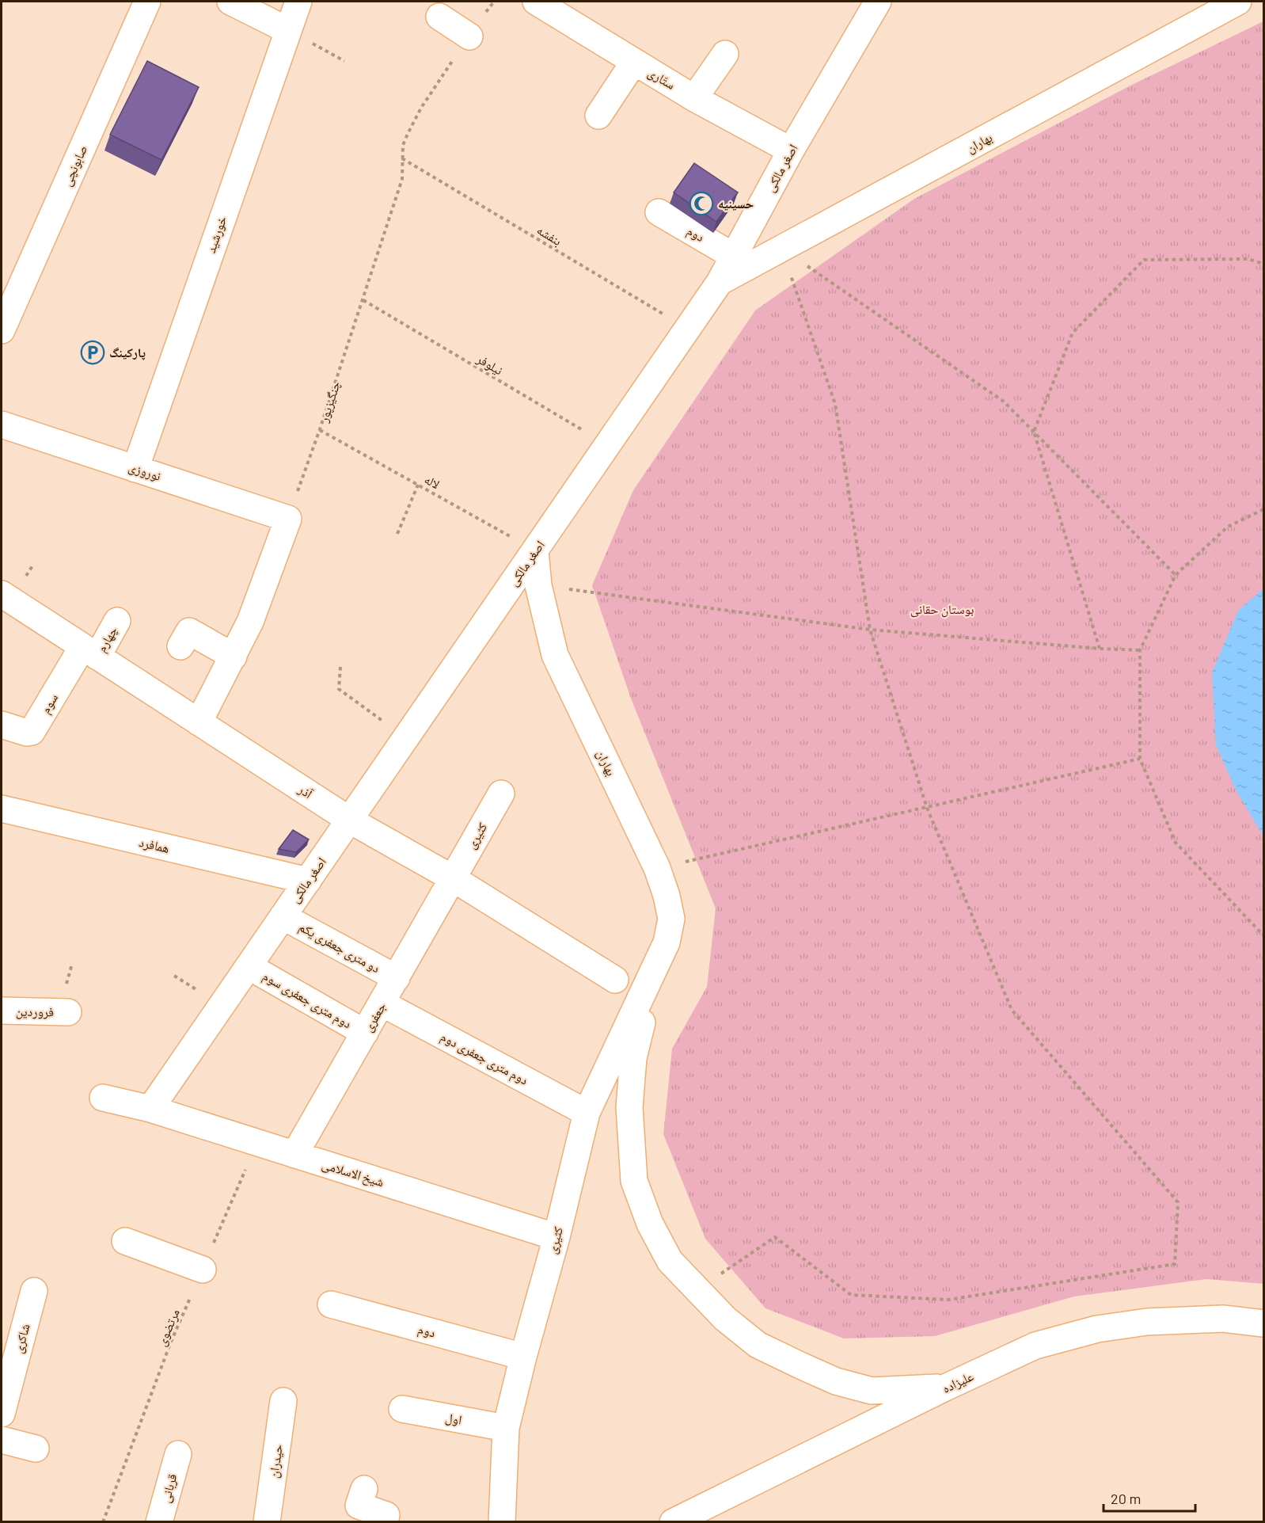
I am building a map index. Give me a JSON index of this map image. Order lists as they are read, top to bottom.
{
  "streets": {
    "street": [
      "ستّاری",
      "بهاران",
      "صابونچی",
      "اصغر مالکی",
      "دوم",
      "خورشید",
      "نوروزی",
      "چهارم",
      "سوم",
      "آذر",
      "کثیری",
      "همافرد",
      "دو متری جعفری یکم",
      "دوم متری جعفری سوم",
      "فروردین",
      "جعفری",
      "دوم متری جعفری دوم",
      "شیخ الاسلامی",
      "شاکری",
      "علیزاده",
      "اول",
      "حیدران",
      "قربانی"
    ],
    "path": [
      "بنفشه",
      "نیلوفر",
      "چنگیزپور",
      "لاله",
      "مرتضوی"
    ]
  },
  "crossings": [
    ["ستّاری", "اصغر مالکی"],
    ["بهاران", "اصغر مالکی"],
    ["بهاران", "لاله"],
    ["بهاران", "کثیری"],
    ["اصغر مالکی", "دوم"],
    ["اصغر مالکی", "بنفشه"],
    ["اصغر مالکی", "نیلوفر"],
    ["اصغر مالکی", "لاله"],
    ["اصغر مالکی", "آذر"],
    ["اصغر مالکی", "همافرد"],
    ["اصغر مالکی", "دو متری جعفری یکم"],
    ["اصغر مالکی", "دوم متری جعفری سوم"],
    ["اصغر مالکی", "شیخ الاسلامی"],
    ["دوم", "کثیری"],
    ["خورشید", "نوروزی"],
    ["بنفشه", "چنگیزپور"],
    ["نیلوفر", "چنگیزپور"],
    ["چنگیزپور", "نوروزی"],
    ["چنگیزپور", "لاله"],
    ["چهارم", "سوم"],
    ["چهارم", "آذر"],
    ["سوم", "آذر"],
    ["آذر", "کثیری"],
    ["آذر", "جعفری"],
    ["کثیری", "جعفری"],
    ["کثیری", "دوم متری جعفری دوم"],
    ["کثیری", "شیخ الاسلامی"],
    ["کثیری", "اول"],
    ["دو متری جعفری یکم", "جعفری"],
    ["دوم متری جعفری سوم", "جعفری"],
    ["جعفری", "دوم متری جعفری دوم"],
    ["جعفری", "شیخ الاسلامی"],
    ["شیخ الاسلامی", "مرتضوی"]
  ],
  "parks": ["بوستان حقانی"],
  "places": {
    "mosque": ["حسینیه"],
    "parking": ["پارکینگ"]
  },
  "scale_bar": "20 m"
}
